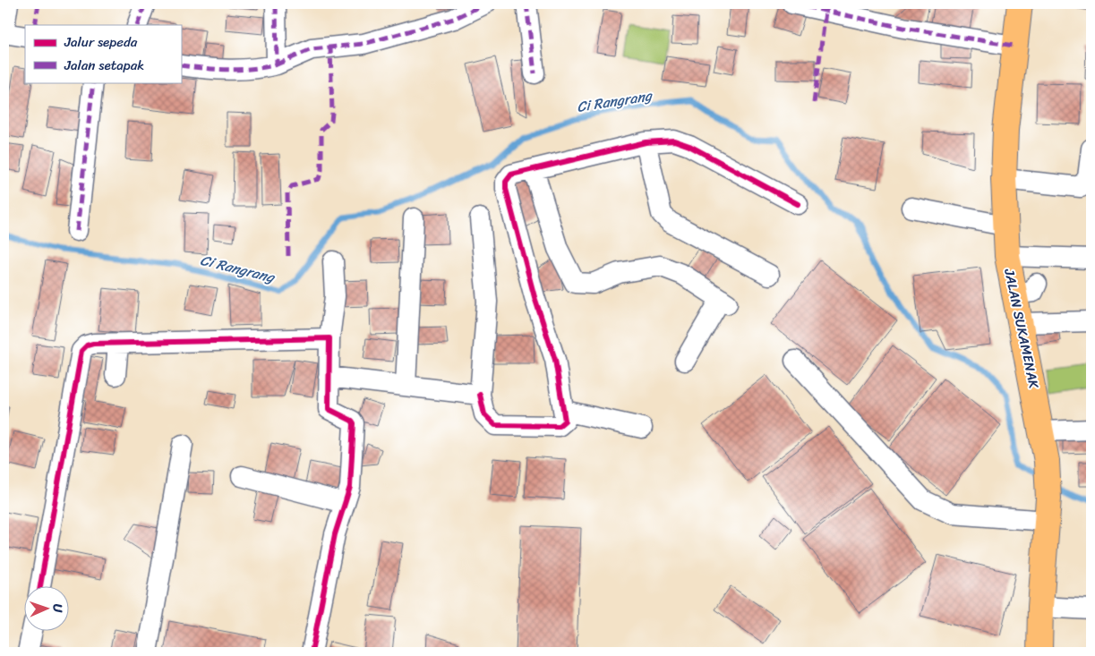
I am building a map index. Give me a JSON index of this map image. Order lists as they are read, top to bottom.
{
  "streets": {
    "main road": ["JALAN SUKAMENAK"]
  },
  "water": ["Ci Rangrang"],
  "legend": ["Jalur sepeda", "Jalan setapak"],
  "north": "right"
}
